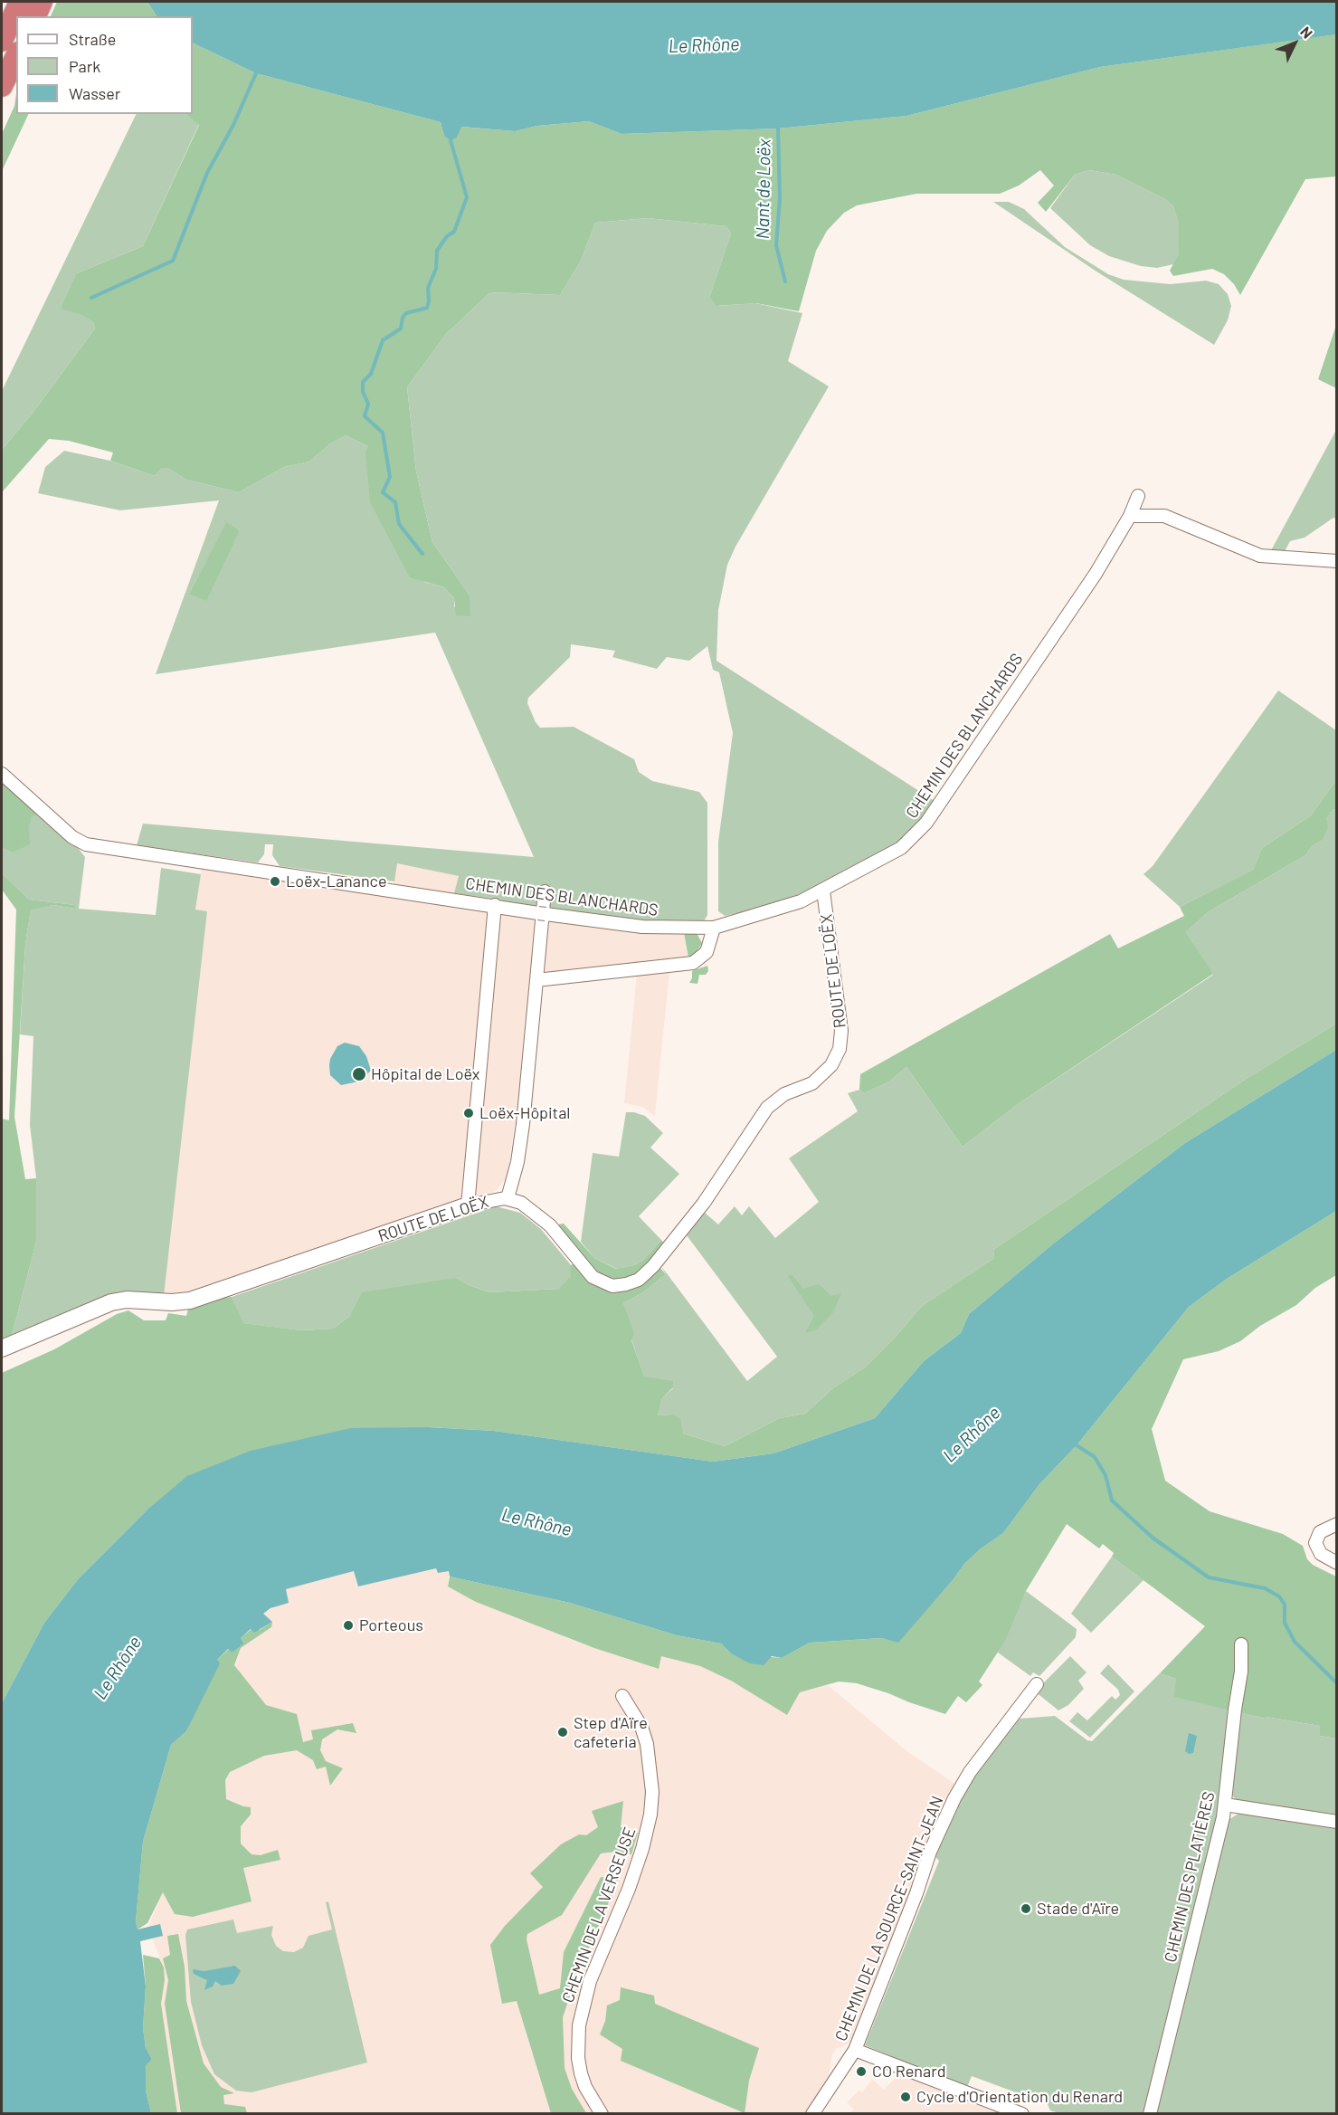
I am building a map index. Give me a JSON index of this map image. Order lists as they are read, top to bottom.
{
  "streets": {
    "street": [
      "CHEMIN DES BLANCHARDS",
      "ROUTE DE LOËX",
      "CHEMIN DES PLATIÈRES",
      "CHEMIN DE LA VERSEUSE",
      "CHEMIN DE LA SOURCE-SAINT-JEAN"
    ]
  },
  "crossings": [
    ["CHEMIN DES BLANCHARDS", "ROUTE DE LOËX"]
  ],
  "water": ["Le Rhône", "Nant de Loëx"],
  "places": [
    "Loëx-Lanance",
    "Hôpital de Loëx",
    "Loëx-Hôpital",
    "Porteous",
    "Step d'Aïre cafeteria",
    "Stade d'Aïre",
    "CO Renard",
    "Cycle d'Orientation du Renard"
  ],
  "legend": ["Straße", "Park", "Wasser"],
  "north": "top right"
}
